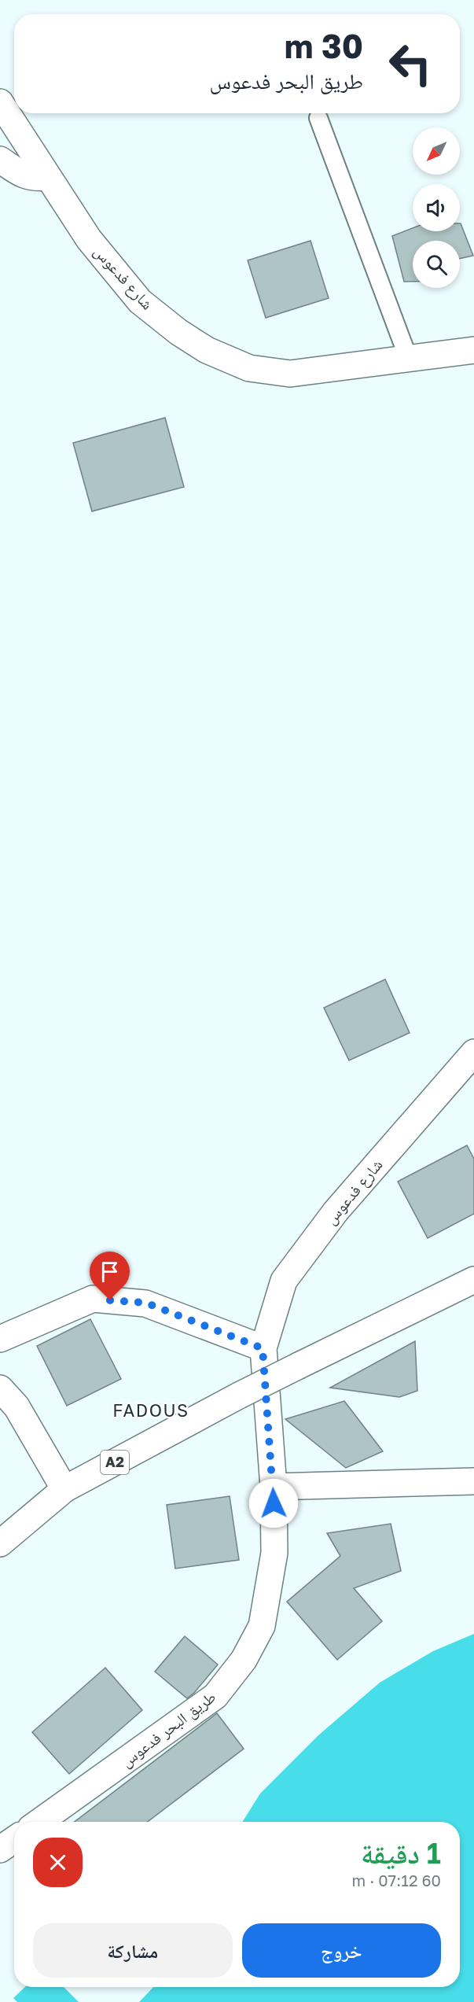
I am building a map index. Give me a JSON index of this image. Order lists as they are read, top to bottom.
{
  "streets": {
    "main road": ["شارع فدعوس", "A2", "طريق البحر فدعوس"]
  },
  "crossings": [
    ["شارع فدعوس", "طريق البحر فدعوس"]
  ],
  "districts": ["FADOUS"],
  "north": "bottom left",
  "page": {
    "turn": ["30 m", "طريق البحر فدعوس"],
    "heading": ["1 دقيقة", "60 m · 07:12"],
    "buttons": ["خروج", "مشاركة"]
  }
}
